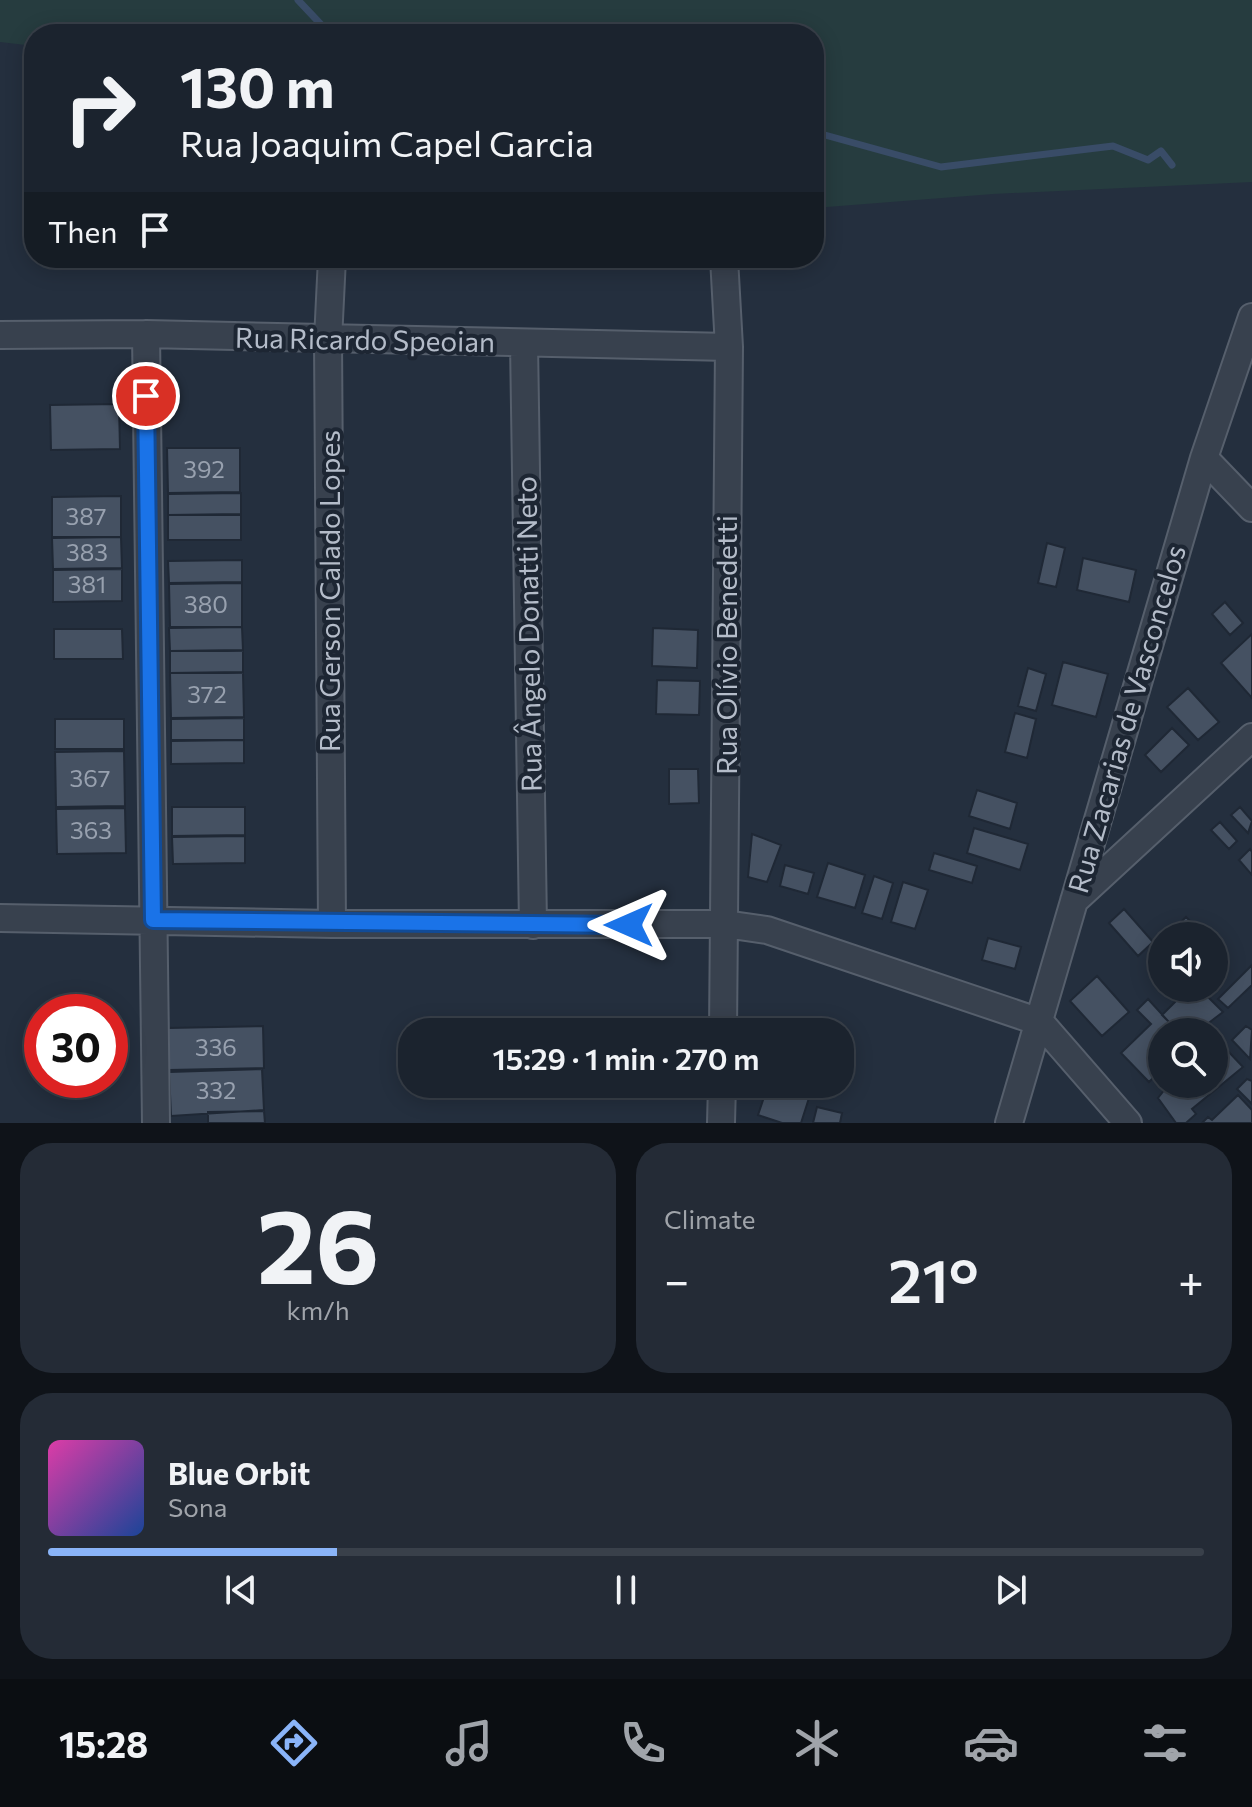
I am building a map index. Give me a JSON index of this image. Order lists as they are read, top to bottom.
{
  "streets": {
    "street": [
      "Rua Ricardo Speoian",
      "Rua Gerson Calado Lopes",
      "Rua Ângelo Donatti Neto",
      "Rua Olívio Benedetti",
      "Rua Zacarias de Vasconcelos"
    ]
  },
  "crossings": [
    ["Rua Ricardo Speoian", "Rua Gerson Calado Lopes"],
    ["Rua Ricardo Speoian", "Rua Ângelo Donatti Neto"],
    ["Rua Ricardo Speoian", "Rua Olívio Benedetti"]
  ],
  "house_numbers": [
    "392",
    "387",
    "383",
    "381",
    "380",
    "372",
    "367",
    "363",
    "336",
    "332"
  ],
  "page": {
    "turn": ["130 m", "Rua Joaquim Capel Garcia"],
    "then": "Then",
    "limit": "30",
    "trip": "15:29 · 1 min · 270 m",
    "tile": [
      ["26", "km/h"],
      "Climate"
    ],
    "heat": ["−", "21°", "+"],
    "song": ["Blue Orbit", "Sona"],
    "tabs": "15:28"
  }
}
